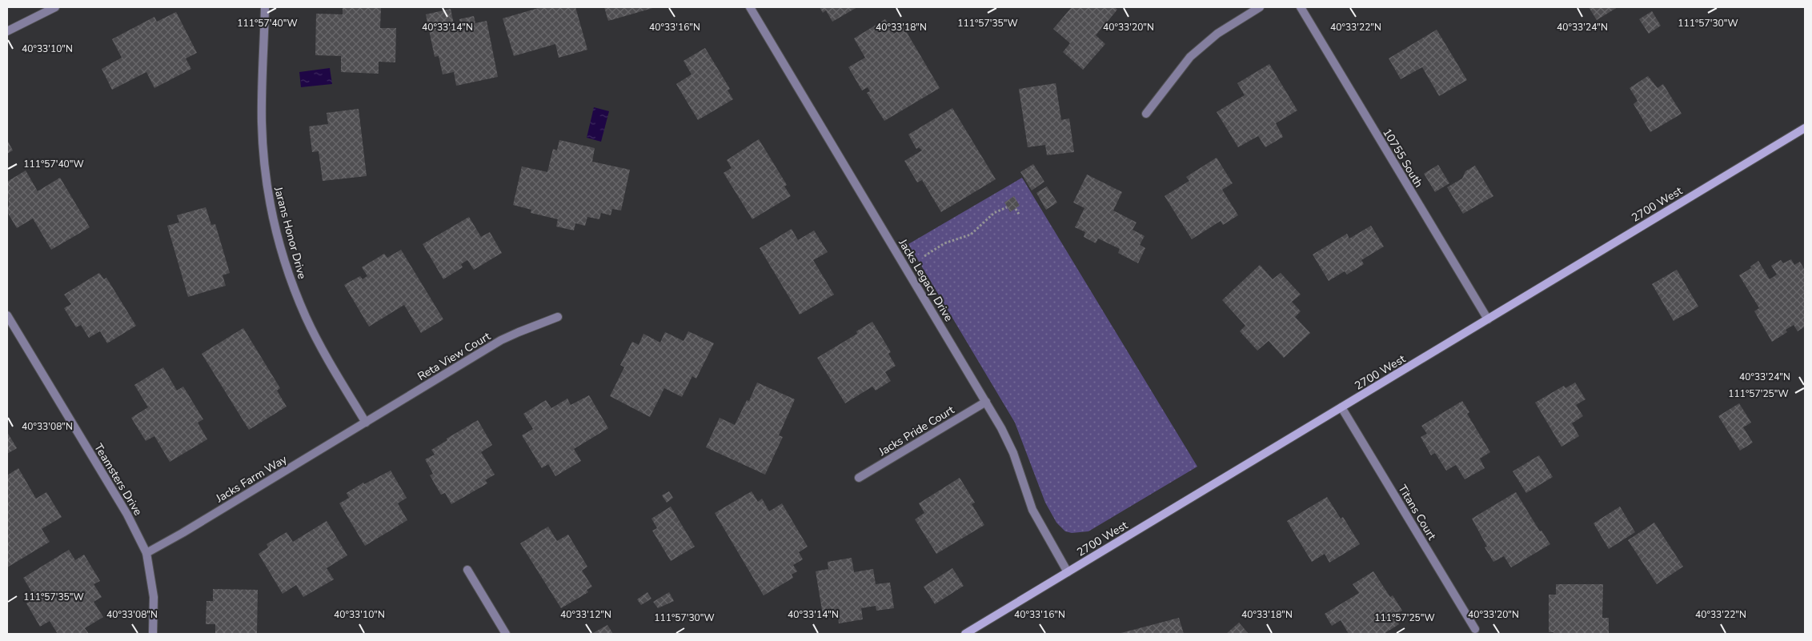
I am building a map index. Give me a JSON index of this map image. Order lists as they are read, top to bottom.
{
  "streets": {
    "main road": ["2700 West"],
    "street": [
      "10755 South",
      "Jarans Honor Drive",
      "Jacks Legacy Drive",
      "Reta View Court",
      "Jacks Pride Court",
      "Jacks Farm Way",
      "Teamsters Drive",
      "Titans Court"
    ]
  },
  "crossings": [
    ["10755 South", "2700 West"],
    ["2700 West", "Jacks Legacy Drive"],
    ["2700 West", "Titans Court"],
    ["Jarans Honor Drive", "Reta View Court"],
    ["Jarans Honor Drive", "Jacks Farm Way"],
    ["Jacks Legacy Drive", "Jacks Pride Court"],
    ["Reta View Court", "Jacks Farm Way"],
    ["Jacks Farm Way", "Teamsters Drive"]
  ],
  "coordinates": [
    "111°57'40\"W",
    "111°57'35\"W",
    "111°57'30\"W",
    "40°33'14\"N",
    "40°33'16\"N",
    "40°33'18\"N",
    "40°33'20\"N",
    "40°33'22\"N",
    "40°33'24\"N",
    "40°33'10\"N",
    "111°57'25\"W",
    "40°33'08\"N",
    "40°33'12\"N"
  ]
}
